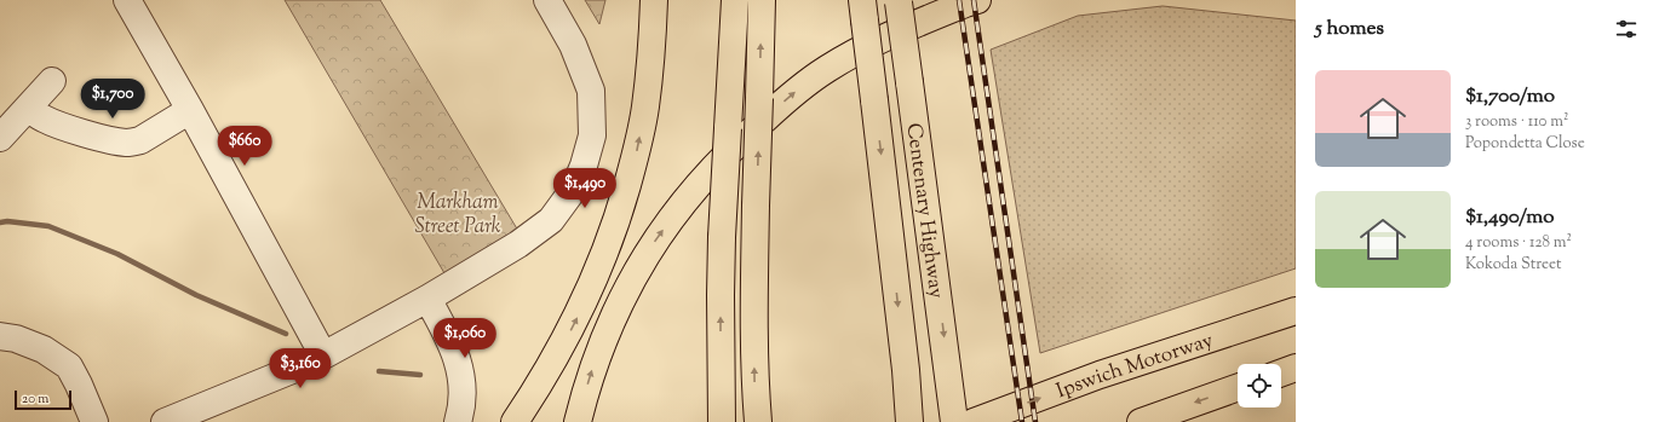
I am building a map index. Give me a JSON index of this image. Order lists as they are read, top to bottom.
{
  "streets": {
    "highway": ["Centenary Highway", "Ipswich Motorway"]
  },
  "parks": ["Markham Street Park"],
  "scale_bar": "20 m",
  "page": {
    "heading": "5 homes",
    "list": [
      {
        "name": "$1,700/mo",
        "note": "3 rooms · 110 m² · Popondetta Close"
      },
      {
        "name": "$1,490/mo",
        "note": "4 rooms · 128 m² · Kokoda Street"
      }
    ],
    "price": [
      "$1,700",
      "$660",
      "$1,490",
      "$1,060",
      "$3,160"
    ],
    "scale": "20 m"
  }
}
